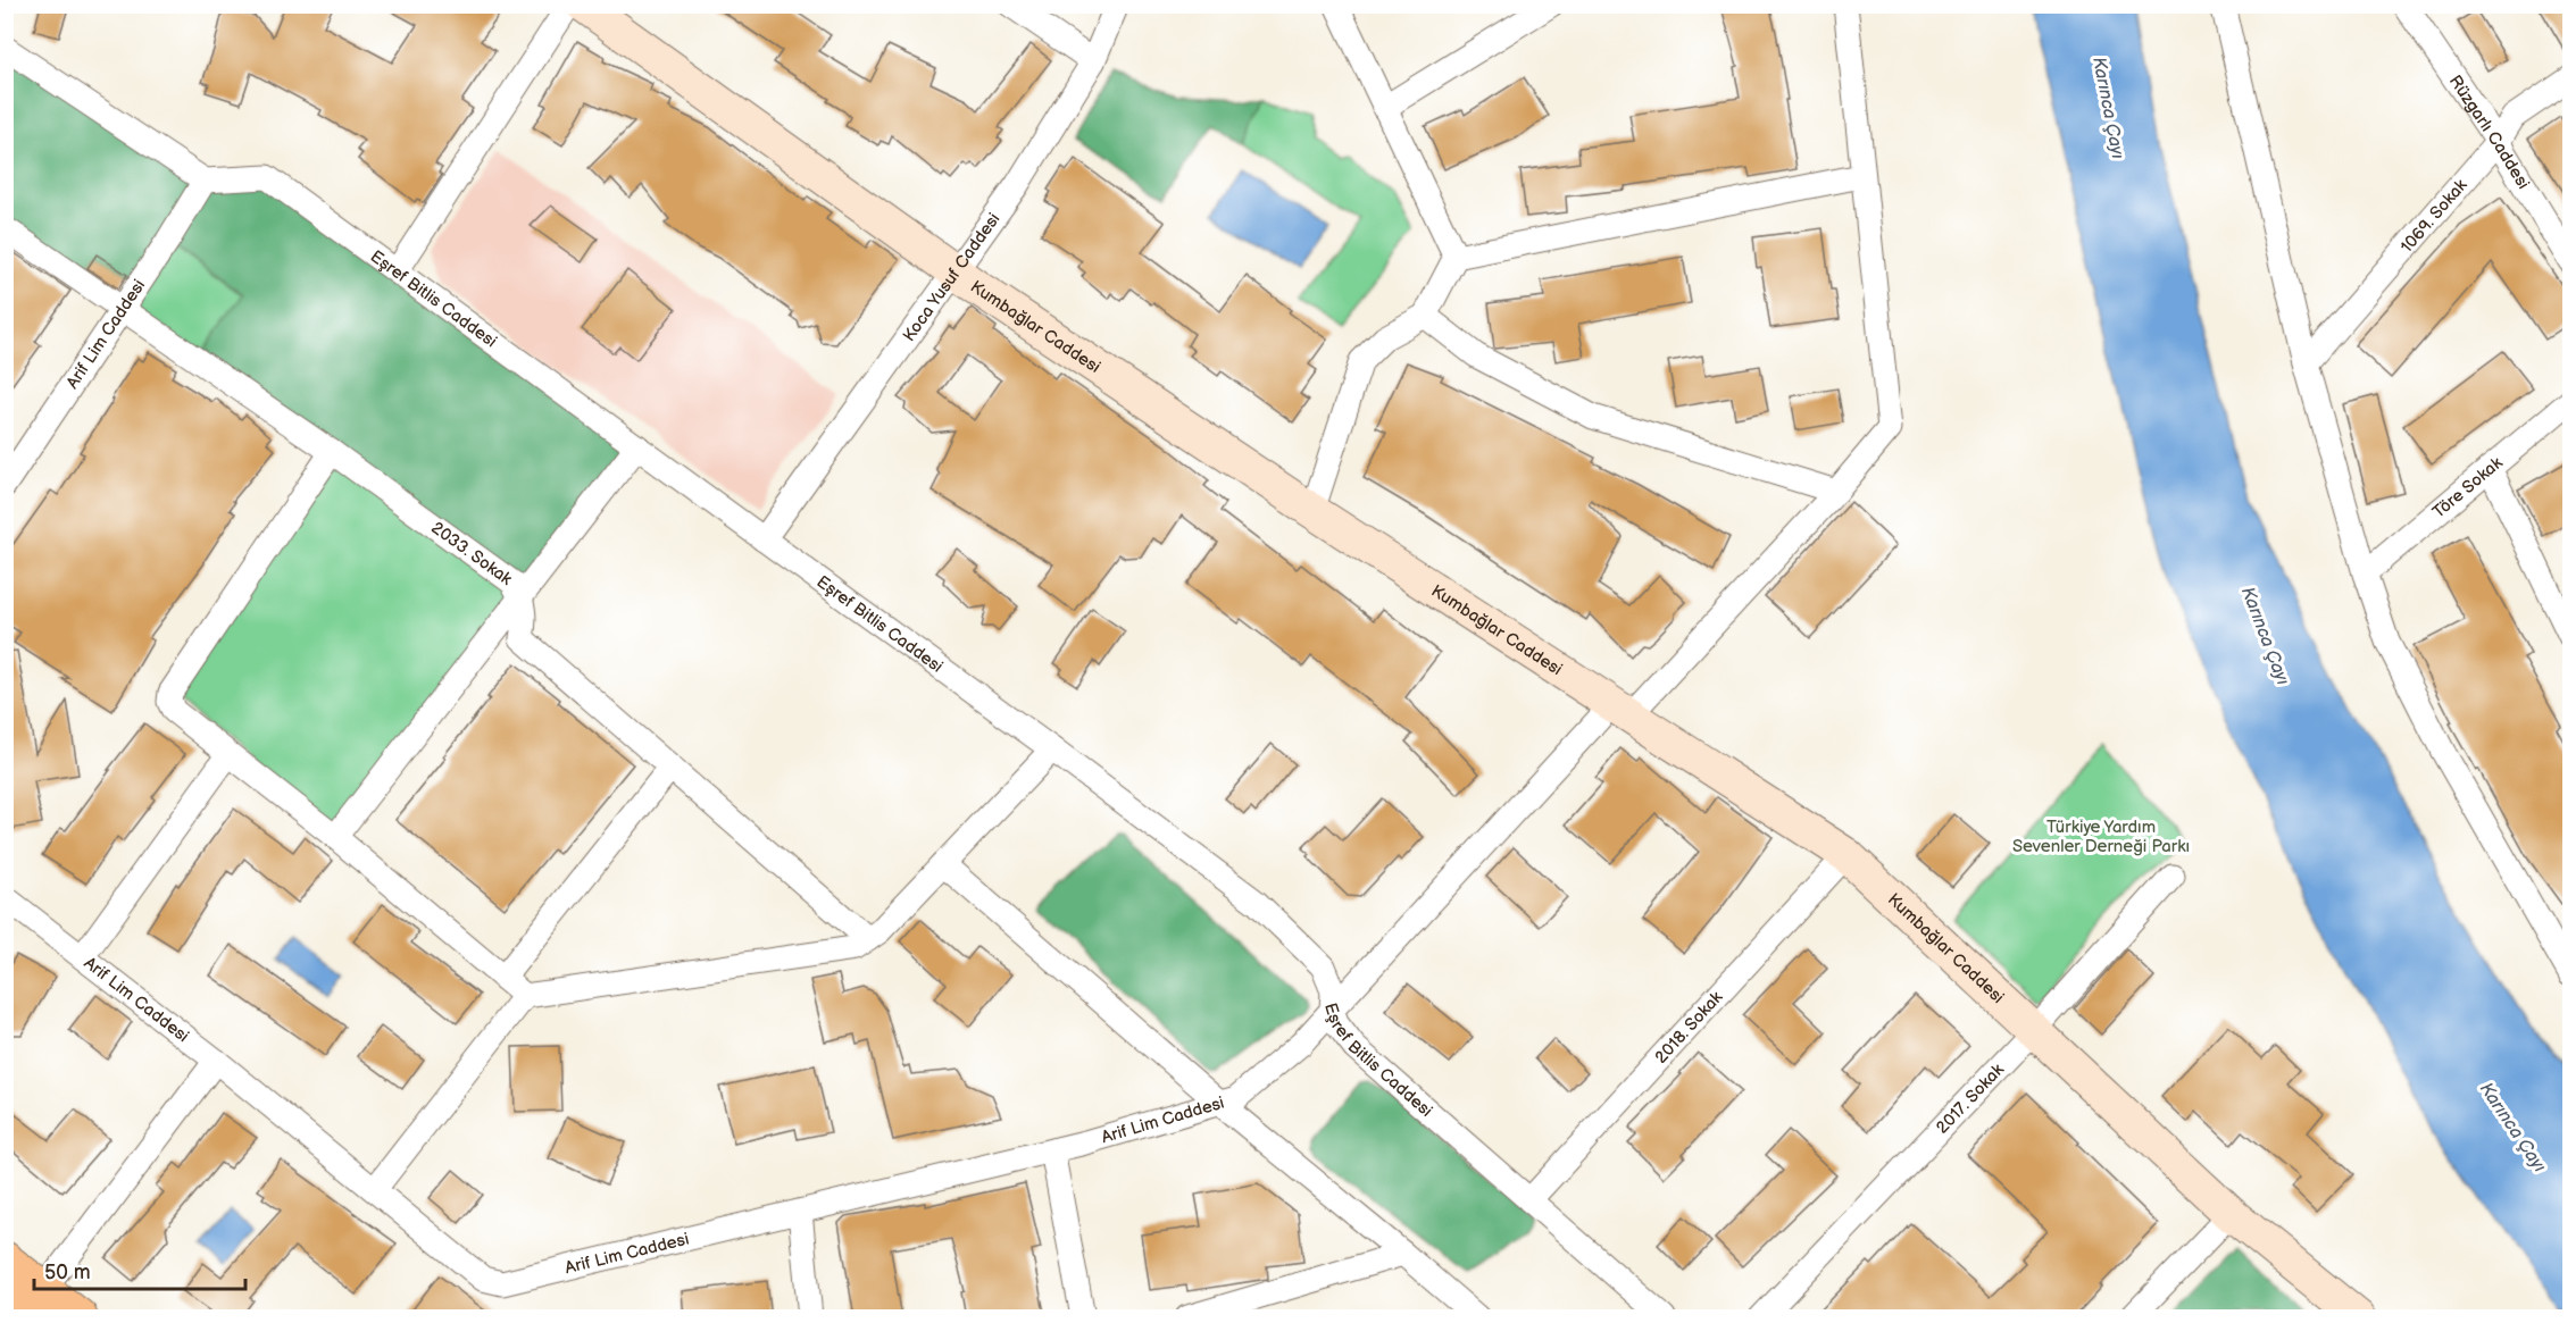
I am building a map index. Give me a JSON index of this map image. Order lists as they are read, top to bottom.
{
  "streets": {
    "main road": ["Kumbağlar Caddesi"],
    "street": [
      "Rüzgarlı Caddesi",
      "1069. Sokak",
      "Koca Yusuf Caddesi",
      "Eşref Bitlis Caddesi",
      "Arif Lim Caddesi",
      "Töre Sokak",
      "2033. Sokak",
      "2018. Sokak",
      "2017. Sokak"
    ]
  },
  "crossings": [
    ["Rüzgarlı Caddesi", "1069. Sokak"],
    ["Koca Yusuf Caddesi", "Eşref Bitlis Caddesi"],
    ["Koca Yusuf Caddesi", "Kumbağlar Caddesi"],
    ["Eşref Bitlis Caddesi", "Arif Lim Caddesi"],
    ["Eşref Bitlis Caddesi", "2018. Sokak"],
    ["Kumbağlar Caddesi", "Arif Lim Caddesi"],
    ["Kumbağlar Caddesi", "2018. Sokak"],
    ["Kumbağlar Caddesi", "2017. Sokak"],
    ["Arif Lim Caddesi", "2033. Sokak"]
  ],
  "water": ["Karınca Çayı"],
  "parks": ["Türkiye Yardım Sevenler Derneği Parkı"],
  "scale_bar": "50 m"
}
